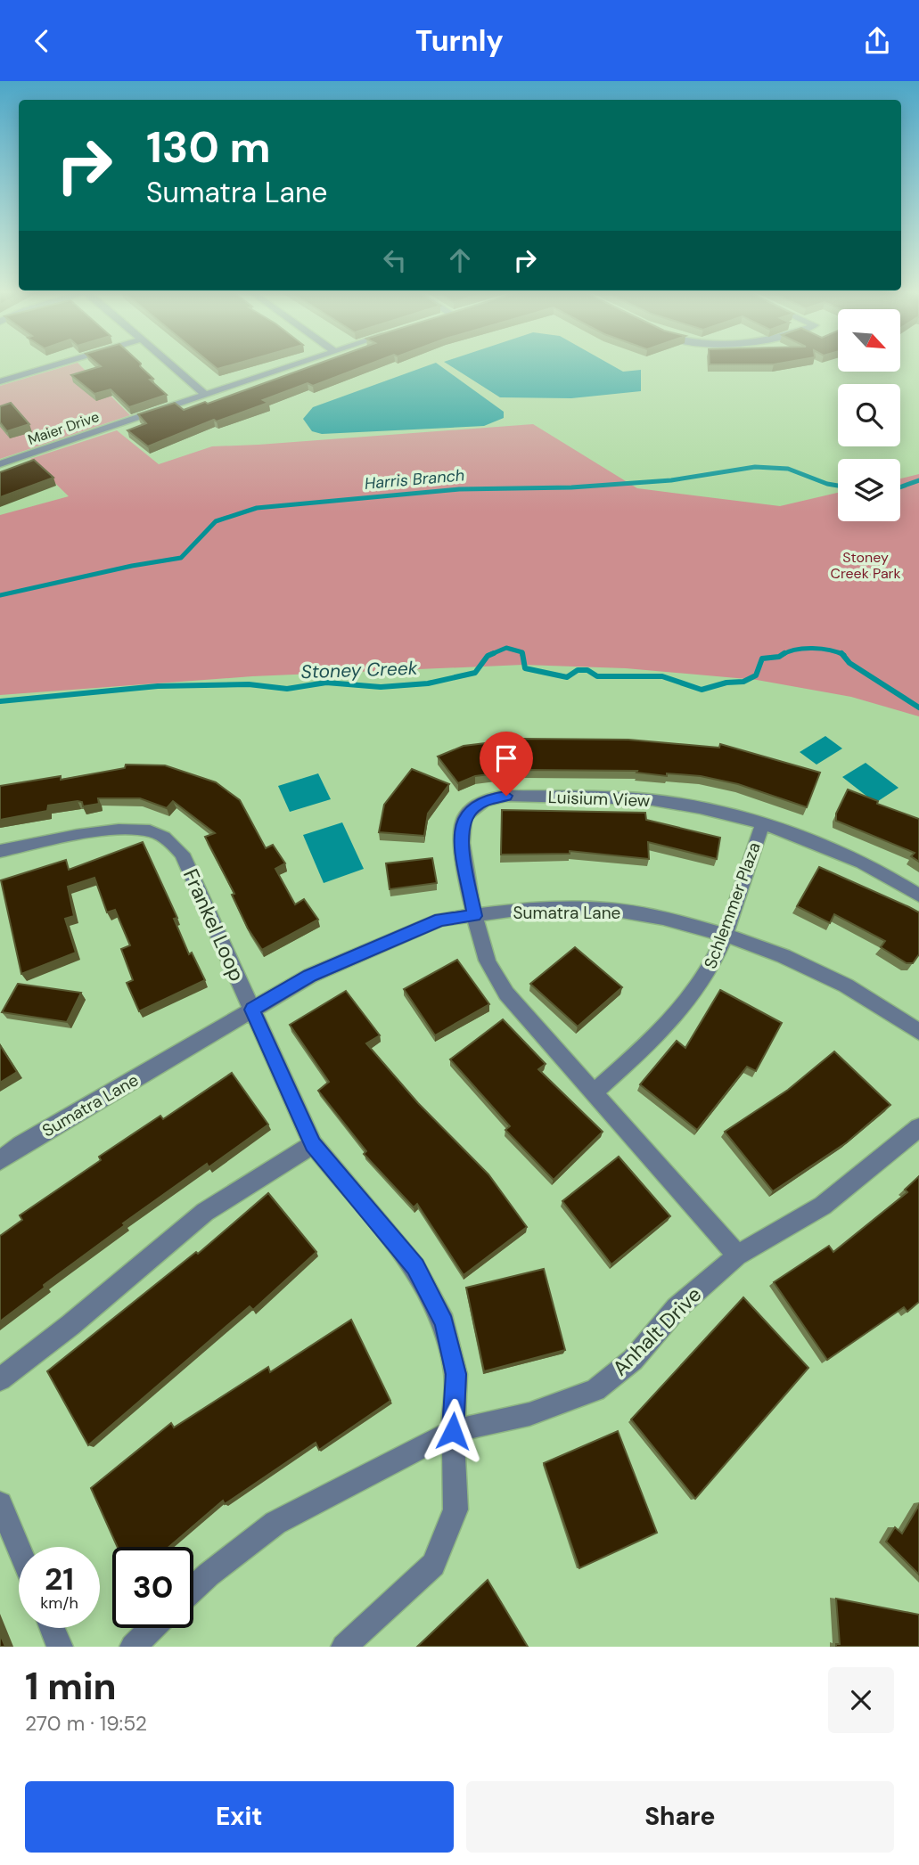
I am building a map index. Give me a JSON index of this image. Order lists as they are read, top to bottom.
{
  "streets": {
    "street": [
      "Maier Drive",
      "Luisium View",
      "Schlemmer Plaza",
      "Sumatra Lane",
      "Frankel Loop",
      "Anhalt Drive"
    ]
  },
  "crossings": [
    ["Luisium View", "Schlemmer Plaza"],
    ["Luisium View", "Sumatra Lane"],
    ["Luisium View", "Anhalt Drive"],
    ["Schlemmer Plaza", "Sumatra Lane"],
    ["Sumatra Lane", "Frankel Loop"],
    ["Frankel Loop", "Anhalt Drive"]
  ],
  "water": ["Harris Branch", "Stoney Creek"],
  "parks": ["Stoney Creek Park"],
  "north": "bottom right",
  "page": {
    "header": "Turnly",
    "turn": ["130 m", "Sumatra Lane"],
    "speed": "21 km/h",
    "limit": "30",
    "heading": ["1 min", "270 m · 19:52"],
    "buttons": ["Exit", "Share"]
  }
}
